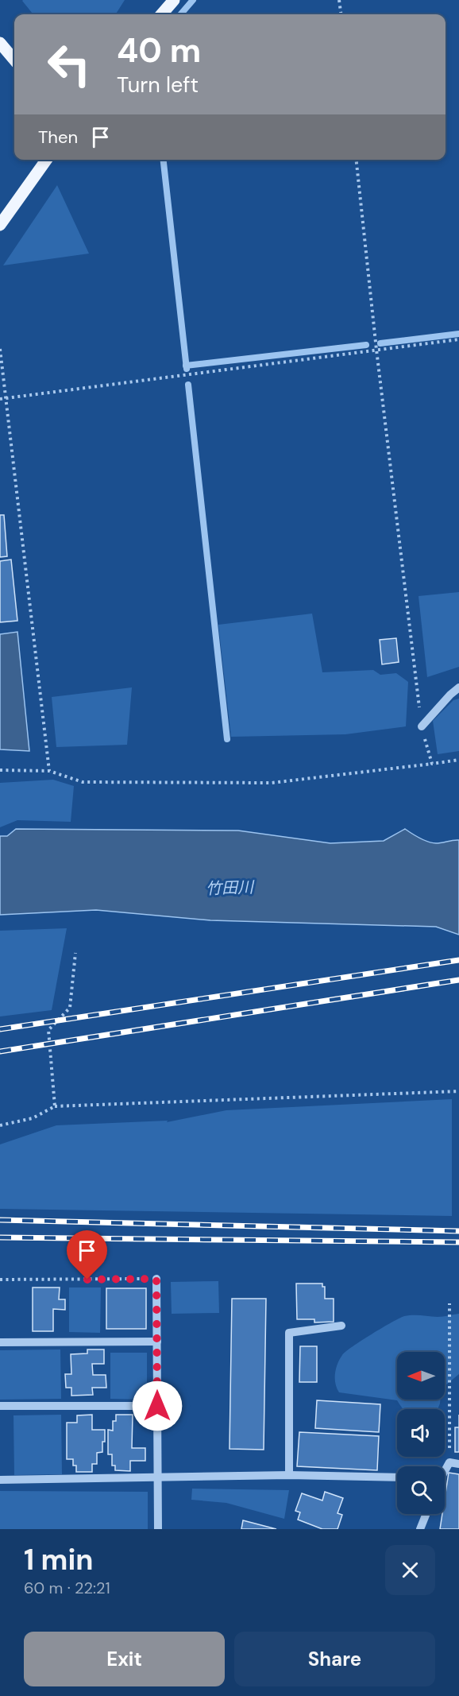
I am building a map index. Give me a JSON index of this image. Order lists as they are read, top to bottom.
{
  "water": ["竹田川"],
  "north": "left",
  "page": {
    "turn": ["40 m", "Turn left"],
    "then": "Then",
    "heading": ["1 min", "60 m · 22:21"],
    "buttons": ["Exit", "Share"]
  }
}
